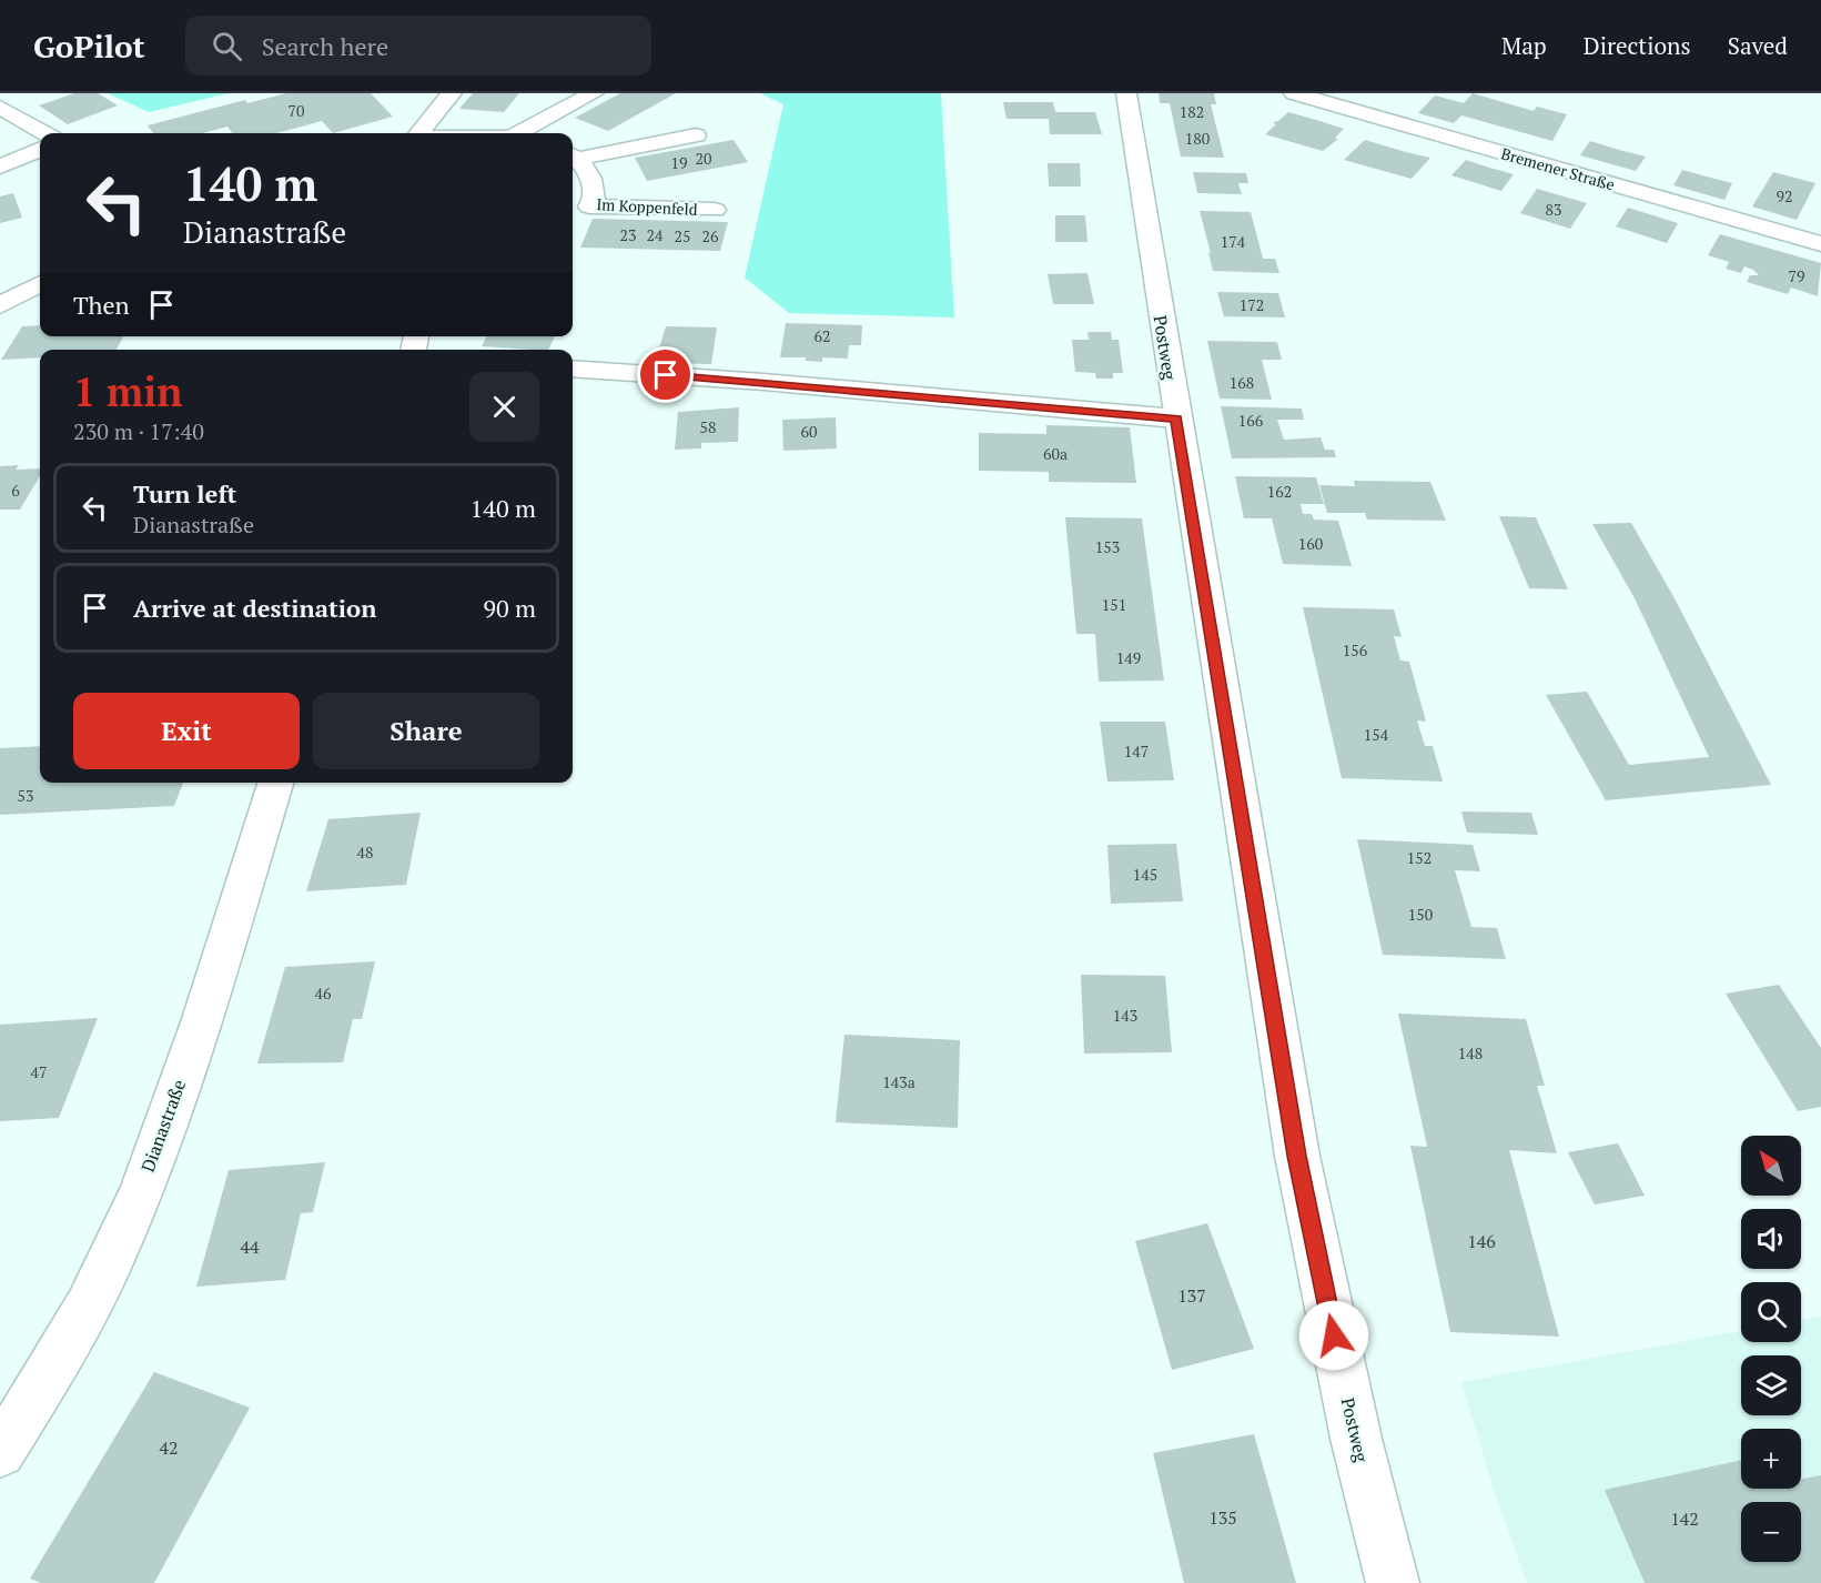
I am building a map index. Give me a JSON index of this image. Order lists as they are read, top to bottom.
{
  "streets": {
    "street": [
      "Bremener Straße",
      "Im Koppenfeld",
      "Postweg",
      "Dianastraße"
    ]
  },
  "house_numbers": [
    "70",
    "182",
    "180",
    "20",
    "19",
    "92",
    "83",
    "23",
    "24",
    "25",
    "26",
    "174",
    "79",
    "172",
    "62",
    "168",
    "166",
    "58",
    "60",
    "60a",
    "6",
    "162",
    "160",
    "153",
    "151",
    "156",
    "149",
    "154",
    "147",
    "53",
    "48",
    "152",
    "145",
    "150",
    "46",
    "143",
    "148",
    "47",
    "143a",
    "146",
    "44",
    "137",
    "42",
    "135",
    "142"
  ],
  "north": "top left",
  "page": {
    "header": "GoPilot",
    "search": "Search here",
    "nav": ["Map", "Directions", "Saved"],
    "turn": ["140 m", "Dianastraße"],
    "then": "Then",
    "heading": ["1 min", "230 m · 17:40"],
    "list": [
      {
        "name": "Turn left",
        "note": "Dianastraße",
        "value": "140 m"
      },
      {
        "name": "Arrive at destination",
        "value": "90 m"
      }
    ],
    "buttons": ["Exit", "Share"],
    "map_buttons": ["+", "−"]
  }
}
